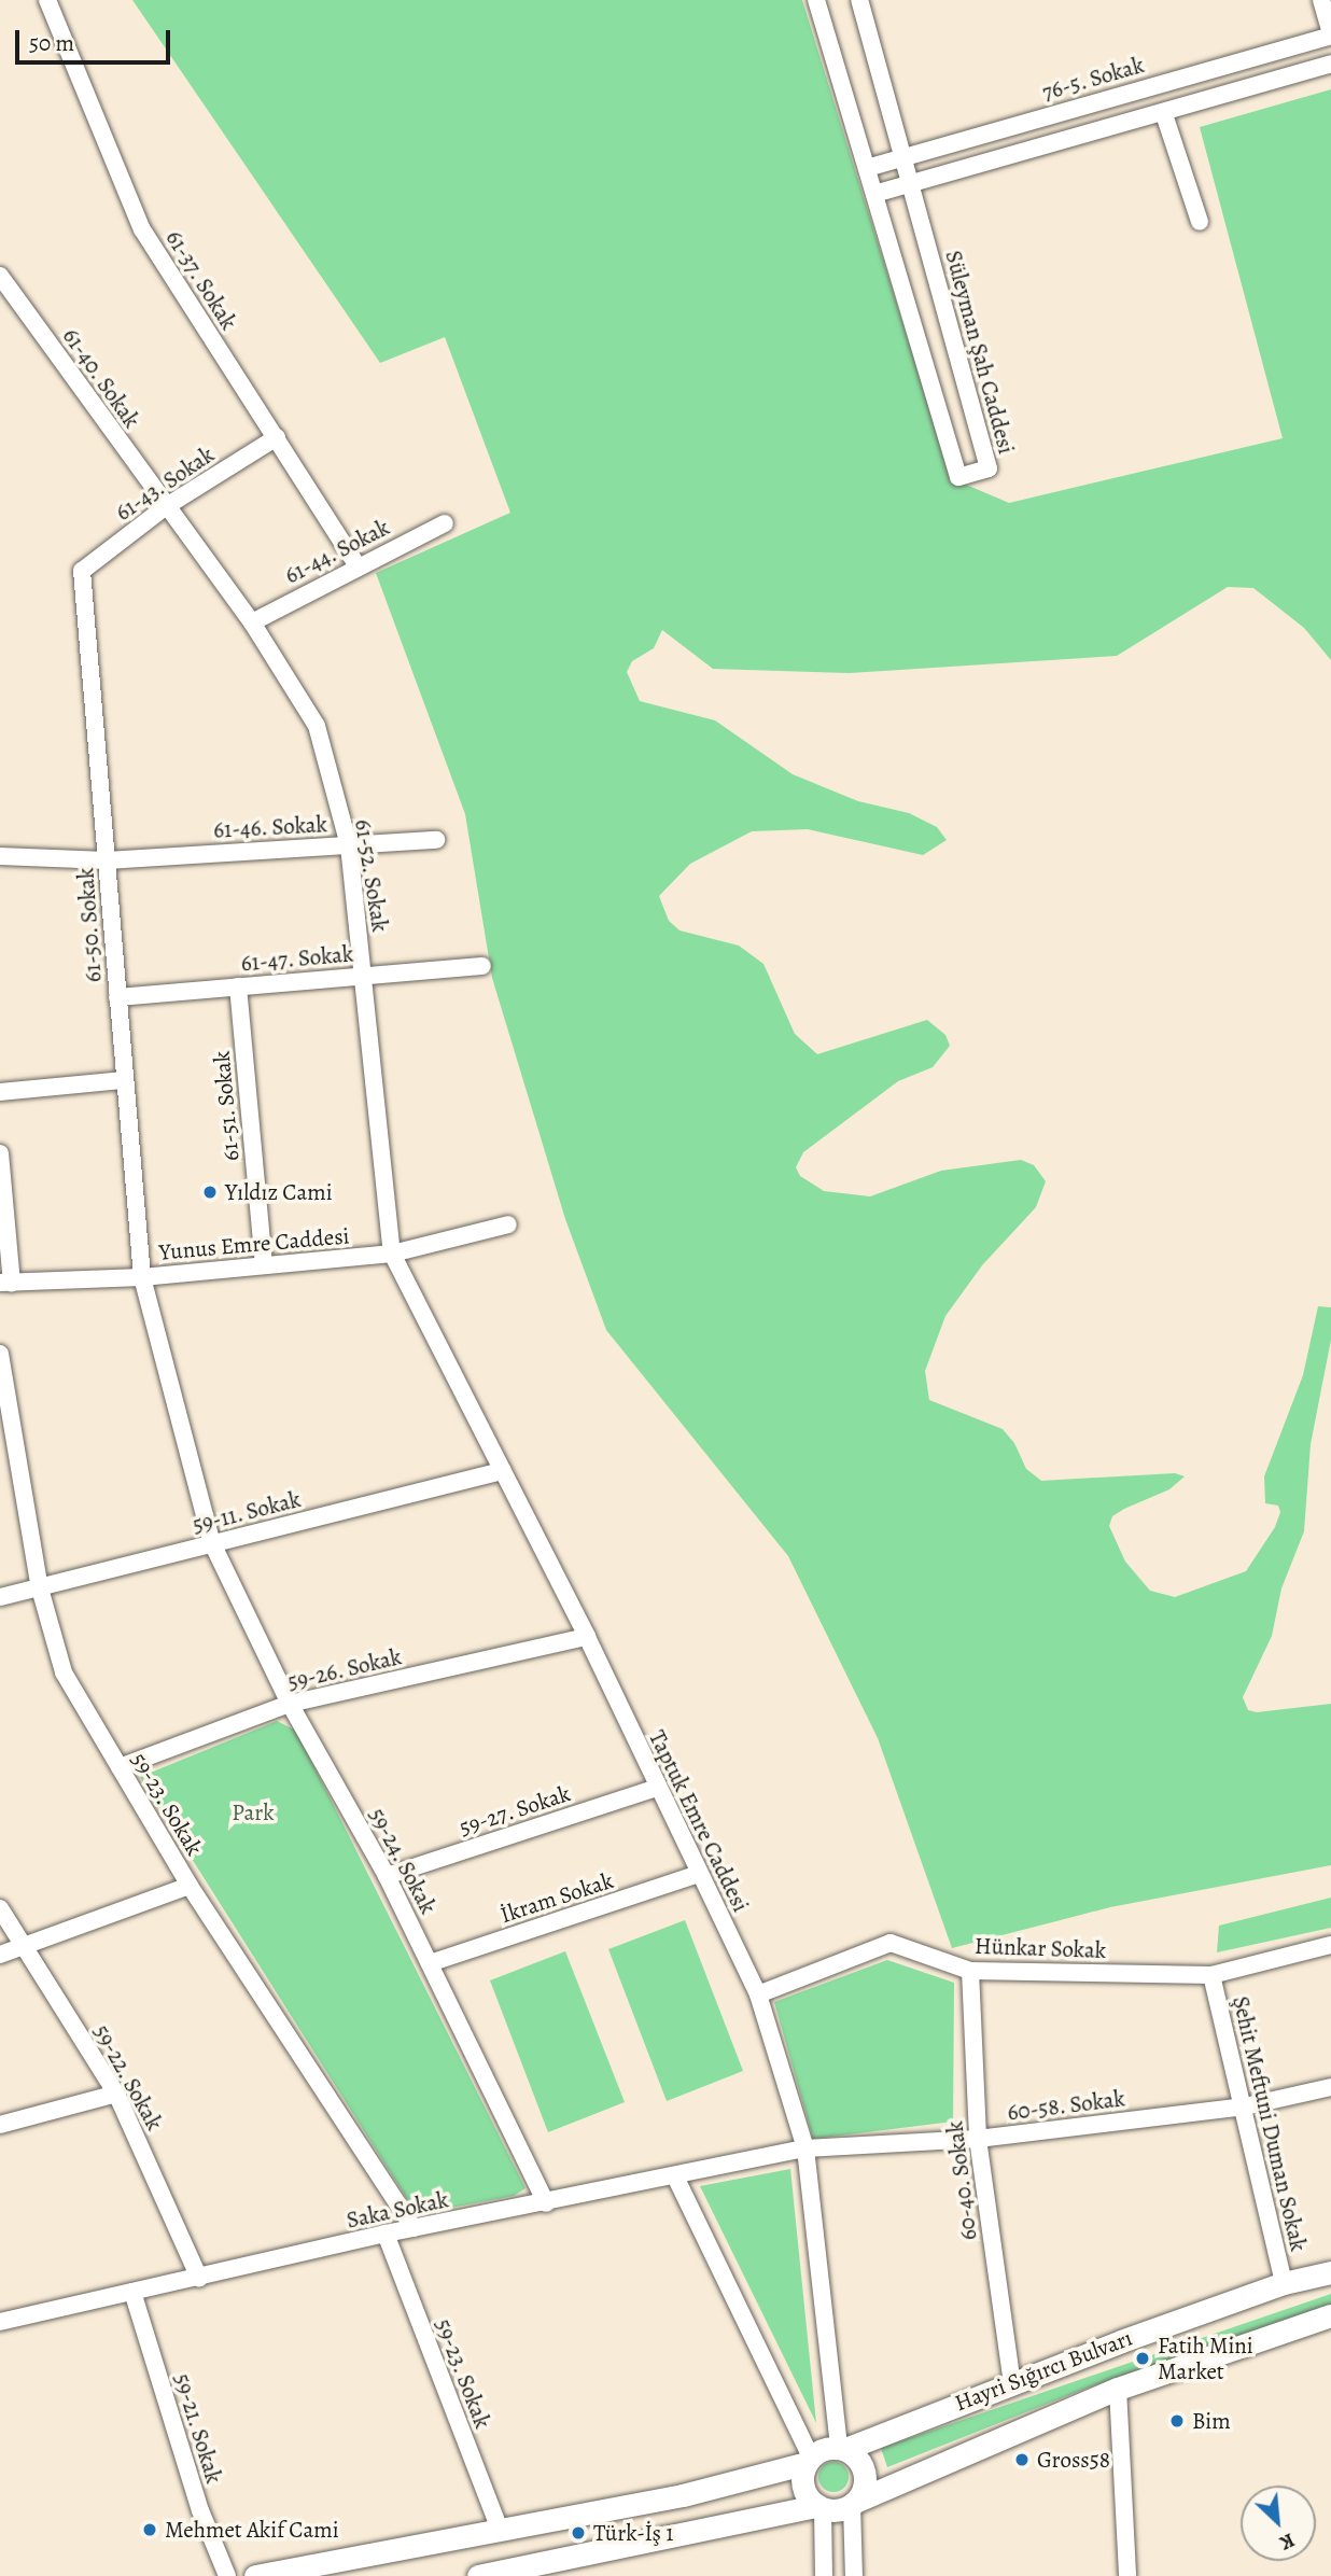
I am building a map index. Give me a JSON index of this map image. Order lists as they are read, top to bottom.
{
  "streets": {
    "street": [
      "76-5. Sokak",
      "61-37. Sokak",
      "Süleyman Şah Caddesi",
      "61-40. Sokak",
      "61-43. Sokak",
      "61-44. Sokak",
      "61-46. Sokak",
      "61-52. Sokak",
      "61-50. Sokak",
      "61-47. Sokak",
      "61-51. Sokak",
      "Yunus Emre Caddesi",
      "59-11. Sokak",
      "59-26. Sokak",
      "59-23. Sokak",
      "59-27. Sokak",
      "Taptuk Emre Caddesi",
      "59-24. Sokak",
      "İkram Sokak",
      "Hünkar Sokak",
      "59-22. Sokak",
      "60-58. Sokak",
      "Şehit Meftuni Duman Sokak",
      "60-40. Sokak",
      "Saka Sokak",
      "Hayri Sığırcı Bulvarı",
      "59-21. Sokak"
    ]
  },
  "crossings": [
    ["76-5. Sokak", "Süleyman Şah Caddesi"],
    ["61-37. Sokak", "61-43. Sokak"],
    ["61-37. Sokak", "61-44. Sokak"],
    ["61-40. Sokak", "61-43. Sokak"],
    ["61-40. Sokak", "61-52. Sokak"],
    ["61-43. Sokak", "61-52. Sokak"],
    ["61-43. Sokak", "61-50. Sokak"],
    ["61-44. Sokak", "61-52. Sokak"],
    ["61-46. Sokak", "61-52. Sokak"],
    ["61-46. Sokak", "61-50. Sokak"],
    ["61-52. Sokak", "61-47. Sokak"],
    ["61-52. Sokak", "Yunus Emre Caddesi"],
    ["61-52. Sokak", "Taptuk Emre Caddesi"],
    ["61-50. Sokak", "61-47. Sokak"],
    ["61-50. Sokak", "Yunus Emre Caddesi"],
    ["61-47. Sokak", "61-51. Sokak"],
    ["61-51. Sokak", "Yunus Emre Caddesi"],
    ["Yunus Emre Caddesi", "Taptuk Emre Caddesi"],
    ["59-11. Sokak", "59-23. Sokak"],
    ["59-11. Sokak", "Taptuk Emre Caddesi"],
    ["59-11. Sokak", "59-24. Sokak"],
    ["59-26. Sokak", "59-23. Sokak"],
    ["59-26. Sokak", "Taptuk Emre Caddesi"],
    ["59-26. Sokak", "59-24. Sokak"],
    ["59-23. Sokak", "Saka Sokak"],
    ["59-27. Sokak", "Taptuk Emre Caddesi"],
    ["59-27. Sokak", "59-24. Sokak"],
    ["Taptuk Emre Caddesi", "İkram Sokak"],
    ["Taptuk Emre Caddesi", "Hünkar Sokak"],
    ["Taptuk Emre Caddesi", "60-58. Sokak"],
    ["Taptuk Emre Caddesi", "Saka Sokak"],
    ["Taptuk Emre Caddesi", "Hayri Sığırcı Bulvarı"],
    ["59-24. Sokak", "İkram Sokak"],
    ["59-24. Sokak", "Saka Sokak"],
    ["Hünkar Sokak", "Şehit Meftuni Duman Sokak"],
    ["Hünkar Sokak", "60-40. Sokak"],
    ["59-22. Sokak", "Saka Sokak"],
    ["60-58. Sokak", "Şehit Meftuni Duman Sokak"],
    ["60-58. Sokak", "60-40. Sokak"],
    ["60-58. Sokak", "Saka Sokak"],
    ["Şehit Meftuni Duman Sokak", "Hayri Sığırcı Bulvarı"],
    ["60-40. Sokak", "Hayri Sığırcı Bulvarı"],
    ["Saka Sokak", "59-21. Sokak"]
  ],
  "parks": ["Park"],
  "places": [
    "Yıldız Cami",
    "Fatih Mini Market",
    "Bim",
    "Gross58",
    "Mehmet Akif Cami",
    "Türk-İş 1"
  ],
  "scale_bar": "50 m",
  "north": "bottom right"
}
